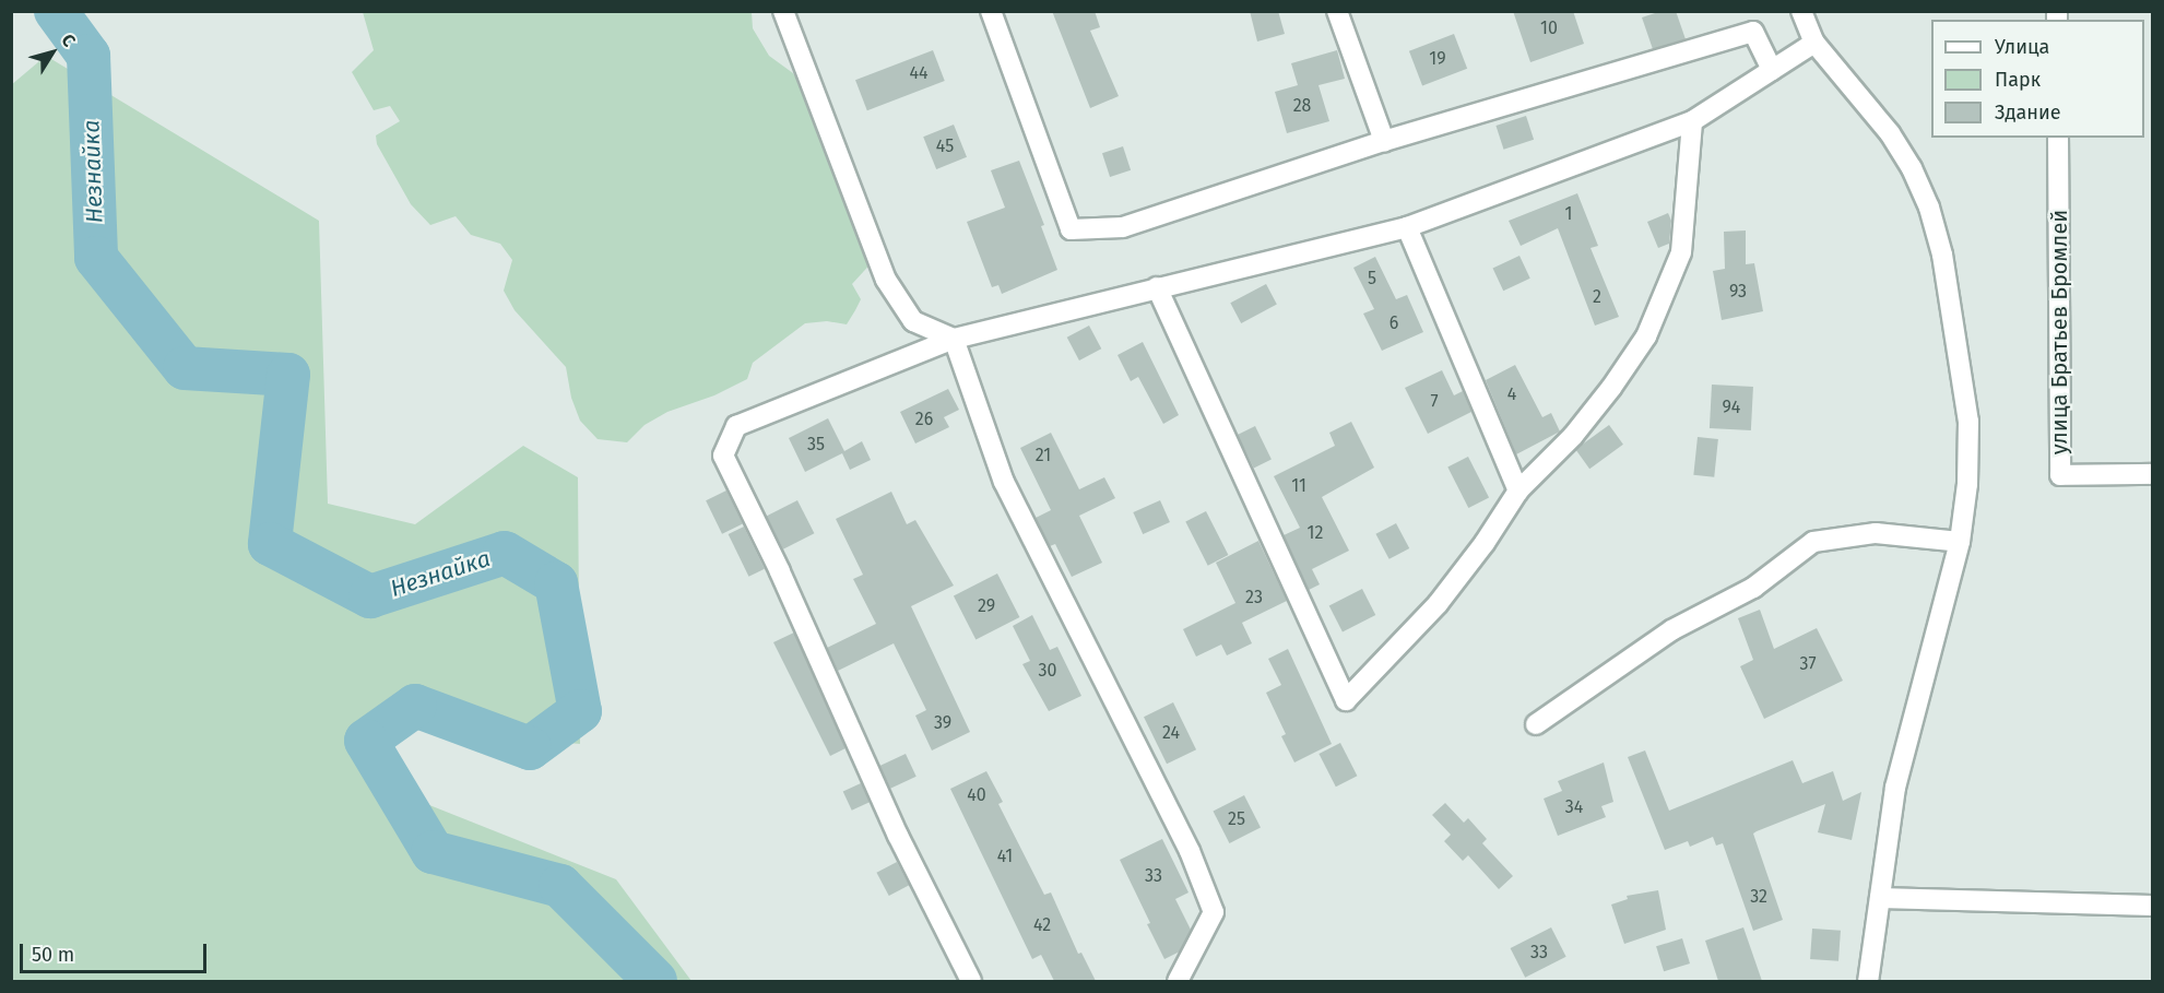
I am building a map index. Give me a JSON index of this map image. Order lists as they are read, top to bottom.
{
  "streets": {
    "street": ["улица Братьев Бромлей"]
  },
  "water": ["Незнайка"],
  "house_numbers": [
    "10",
    "19",
    "44",
    "28",
    "45",
    "1",
    "5",
    "93",
    "2",
    "6",
    "4",
    "7",
    "94",
    "26",
    "35",
    "21",
    "11",
    "12",
    "23",
    "29",
    "37",
    "30",
    "39",
    "24",
    "40",
    "34",
    "25",
    "41",
    "33",
    "32",
    "42",
    "33"
  ],
  "legend": ["Улица", "Парк", "Здание"],
  "scale_bar": "50 m",
  "north": "top right"
}
